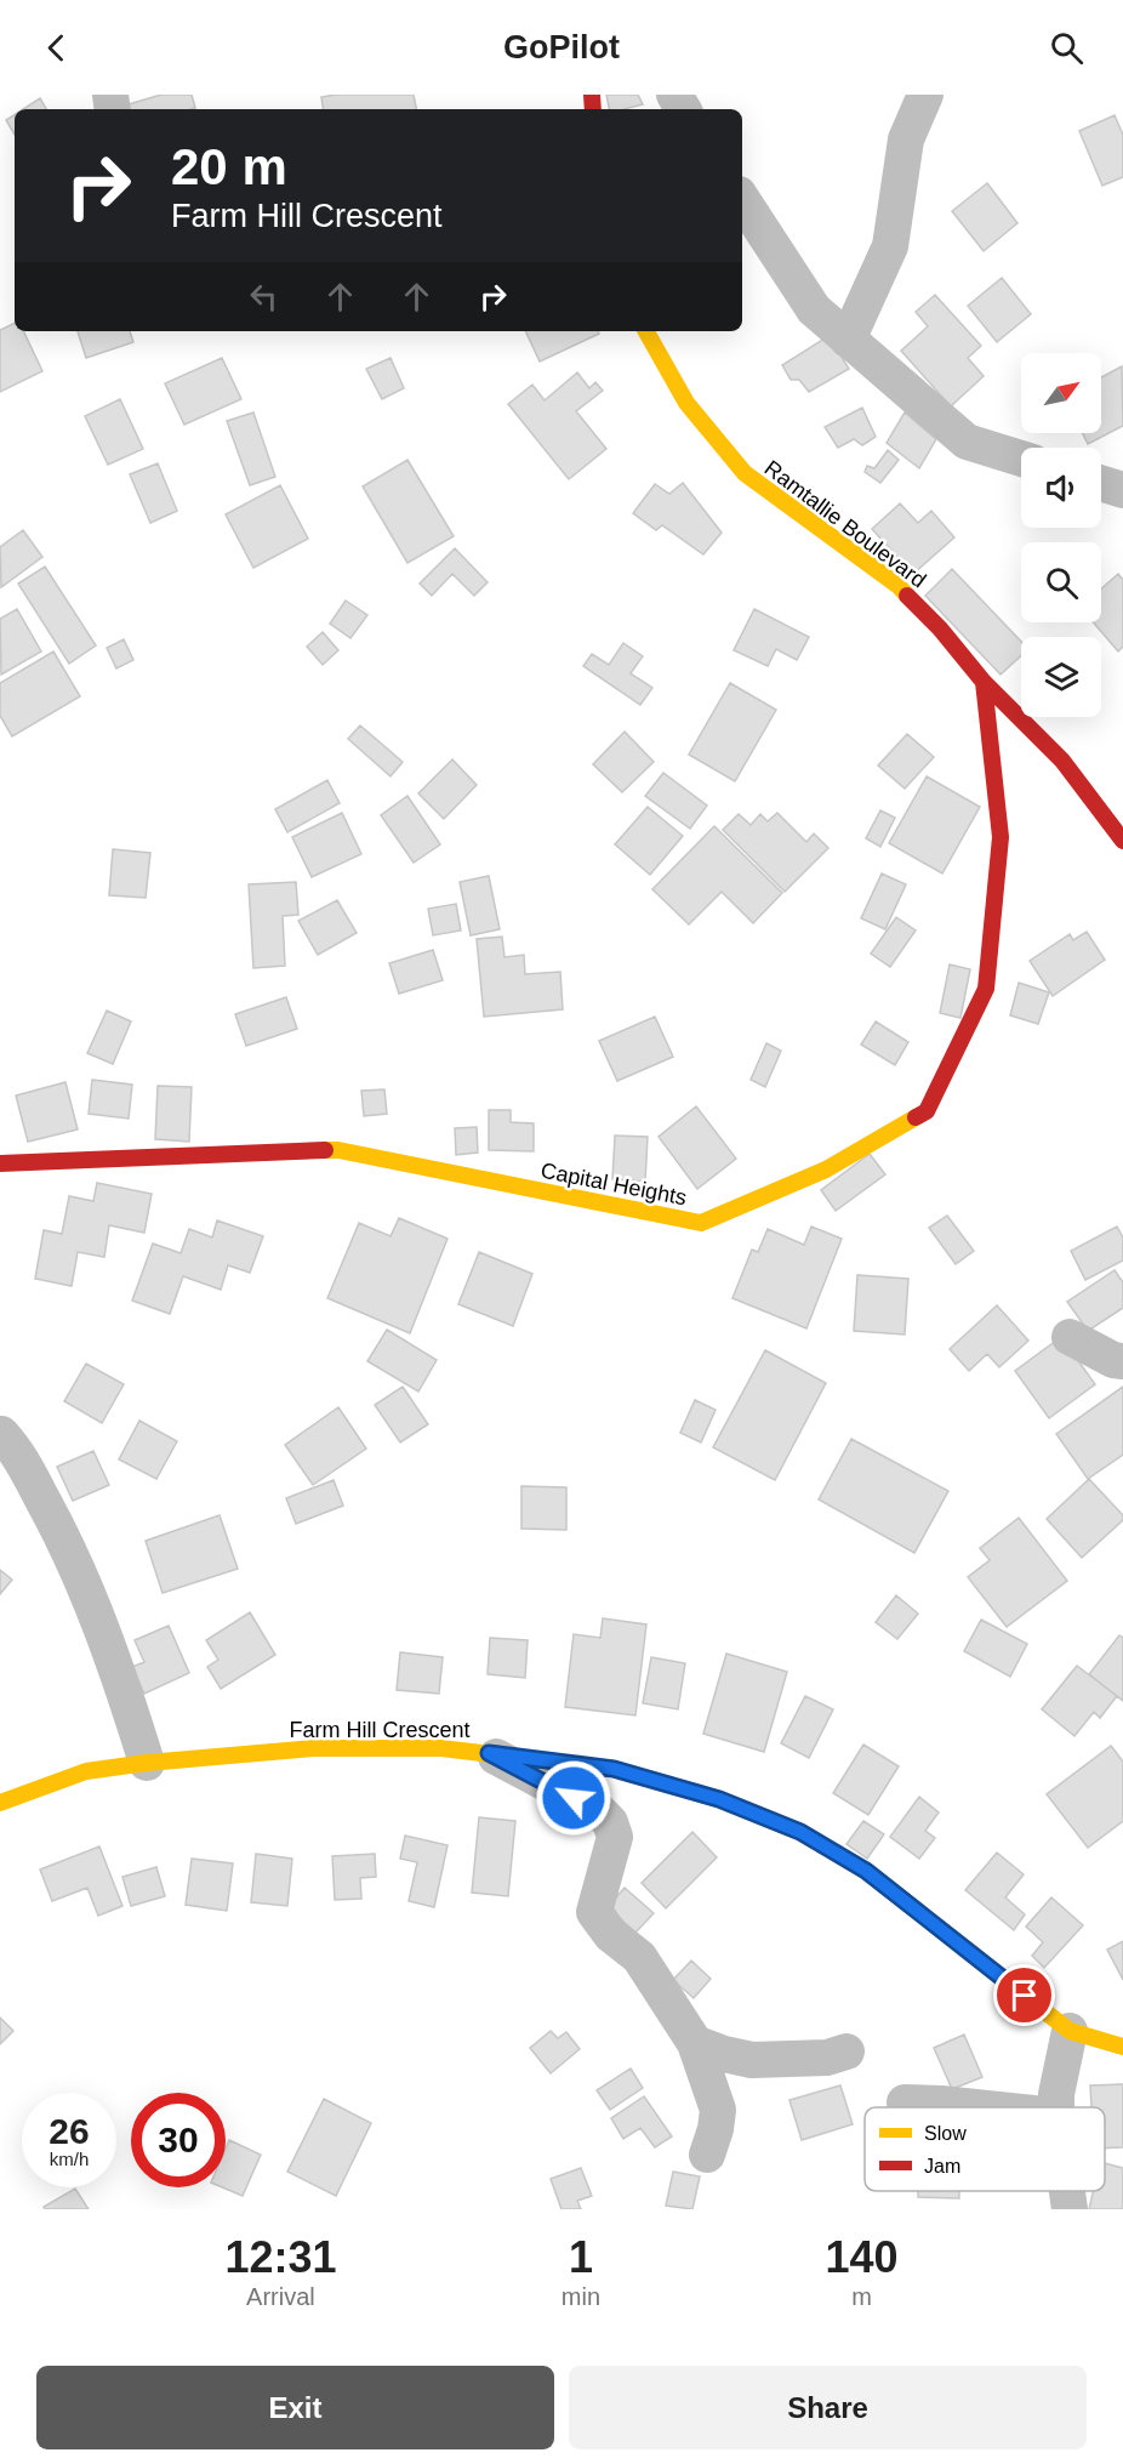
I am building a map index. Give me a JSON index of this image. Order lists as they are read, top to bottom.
{
  "streets": {
    "street": ["Ramtallie Boulevard", "Capital Heights", "Farm Hill Crescent"]
  },
  "crossings": [
    ["Ramtallie Boulevard", "Capital Heights"]
  ],
  "legend": ["Slow", "Jam"],
  "north": "top right",
  "page": {
    "header": "GoPilot",
    "turn": ["20 m", "Farm Hill Crescent"],
    "speed": "26 km/h",
    "limit": "30",
    "eta": [
      "12:31",
      "Arrival",
      "1",
      "min",
      "140",
      "m"
    ],
    "buttons": ["Exit", "Share"]
  }
}
